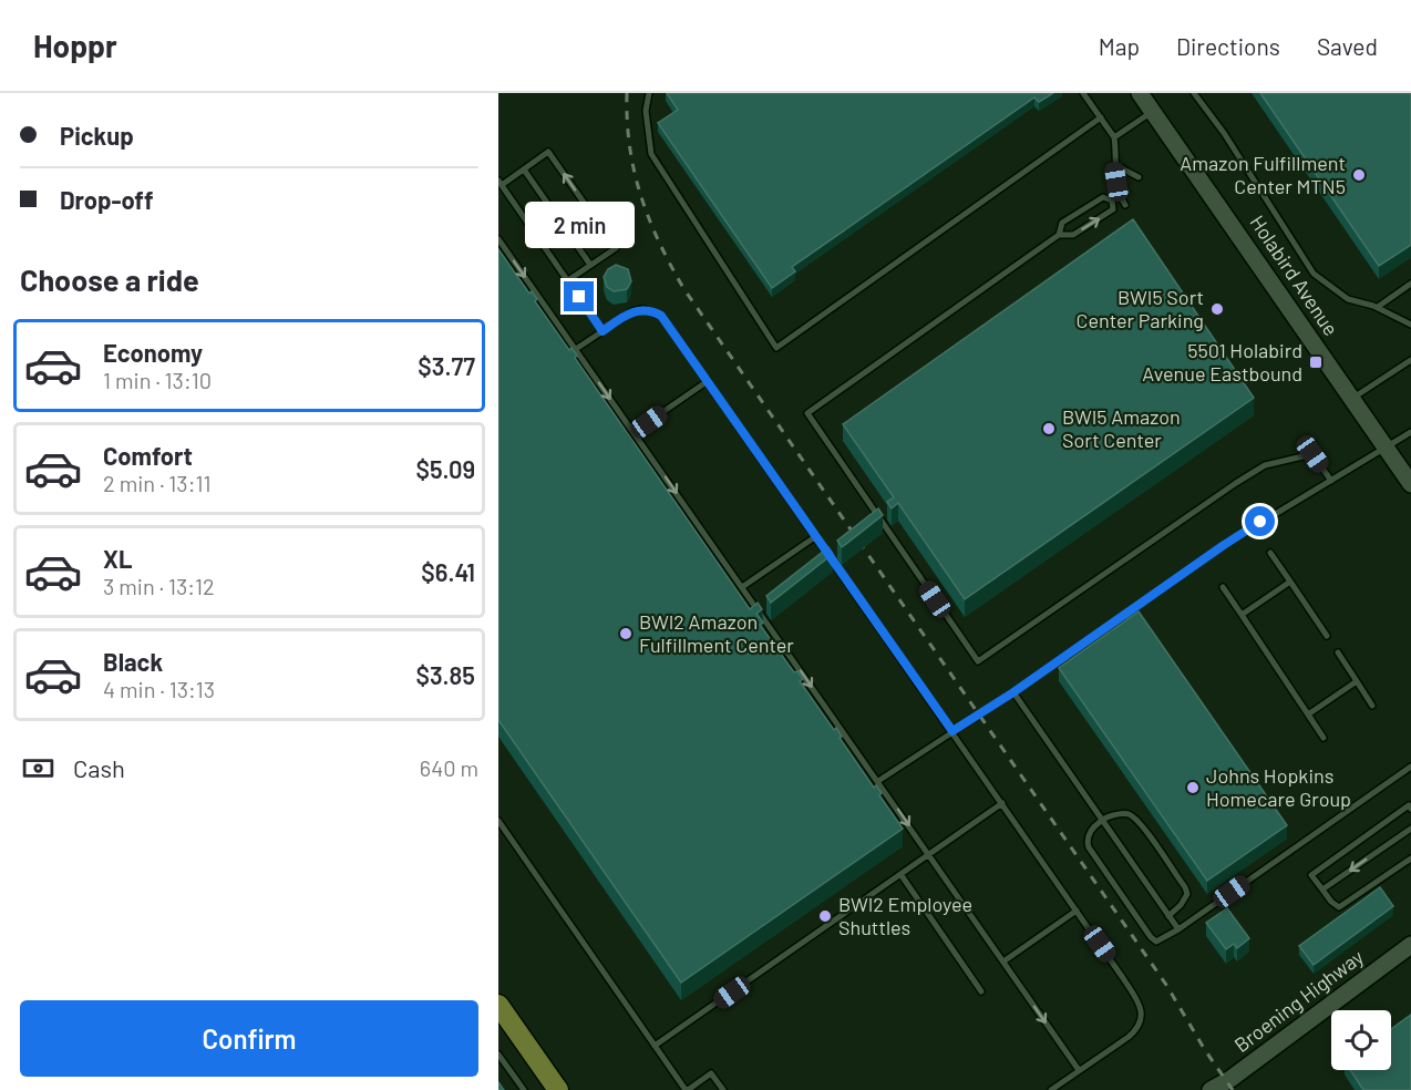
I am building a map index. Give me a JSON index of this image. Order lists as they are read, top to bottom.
{
  "streets": {
    "main road": ["Holabird Avenue", "Broening Highway"]
  },
  "places": {
    "other": [
      "Amazon Fulfillment Center MTN5",
      "BWI5 Sort Center Parking",
      "BWI5 Amazon Sort Center",
      "BWI2 Amazon Fulfillment Center",
      "Johns Hopkins Homecare Group",
      "BWI2 Employee Shuttles"
    ],
    "transit": ["5501 Holabird Avenue Eastbound"]
  },
  "page": {
    "header": "Hoppr",
    "nav": ["Map", "Directions", "Saved"],
    "banner": ["Pickup", "Drop-off"],
    "bubble": "2 min",
    "heading": "Choose a ride",
    "list": [
      {
        "name": "Economy",
        "note": "1 min · 13:10",
        "value": "$3.77"
      },
      {
        "name": "Comfort",
        "note": "2 min · 13:11",
        "value": "$5.09"
      },
      {
        "name": "XL",
        "note": "3 min · 13:12",
        "value": "$6.41"
      },
      {
        "name": "Black",
        "note": "4 min · 13:13",
        "value": "$3.85"
      }
    ],
    "pay": ["Cash", "640 m"],
    "buttons": "Confirm"
  }
}
